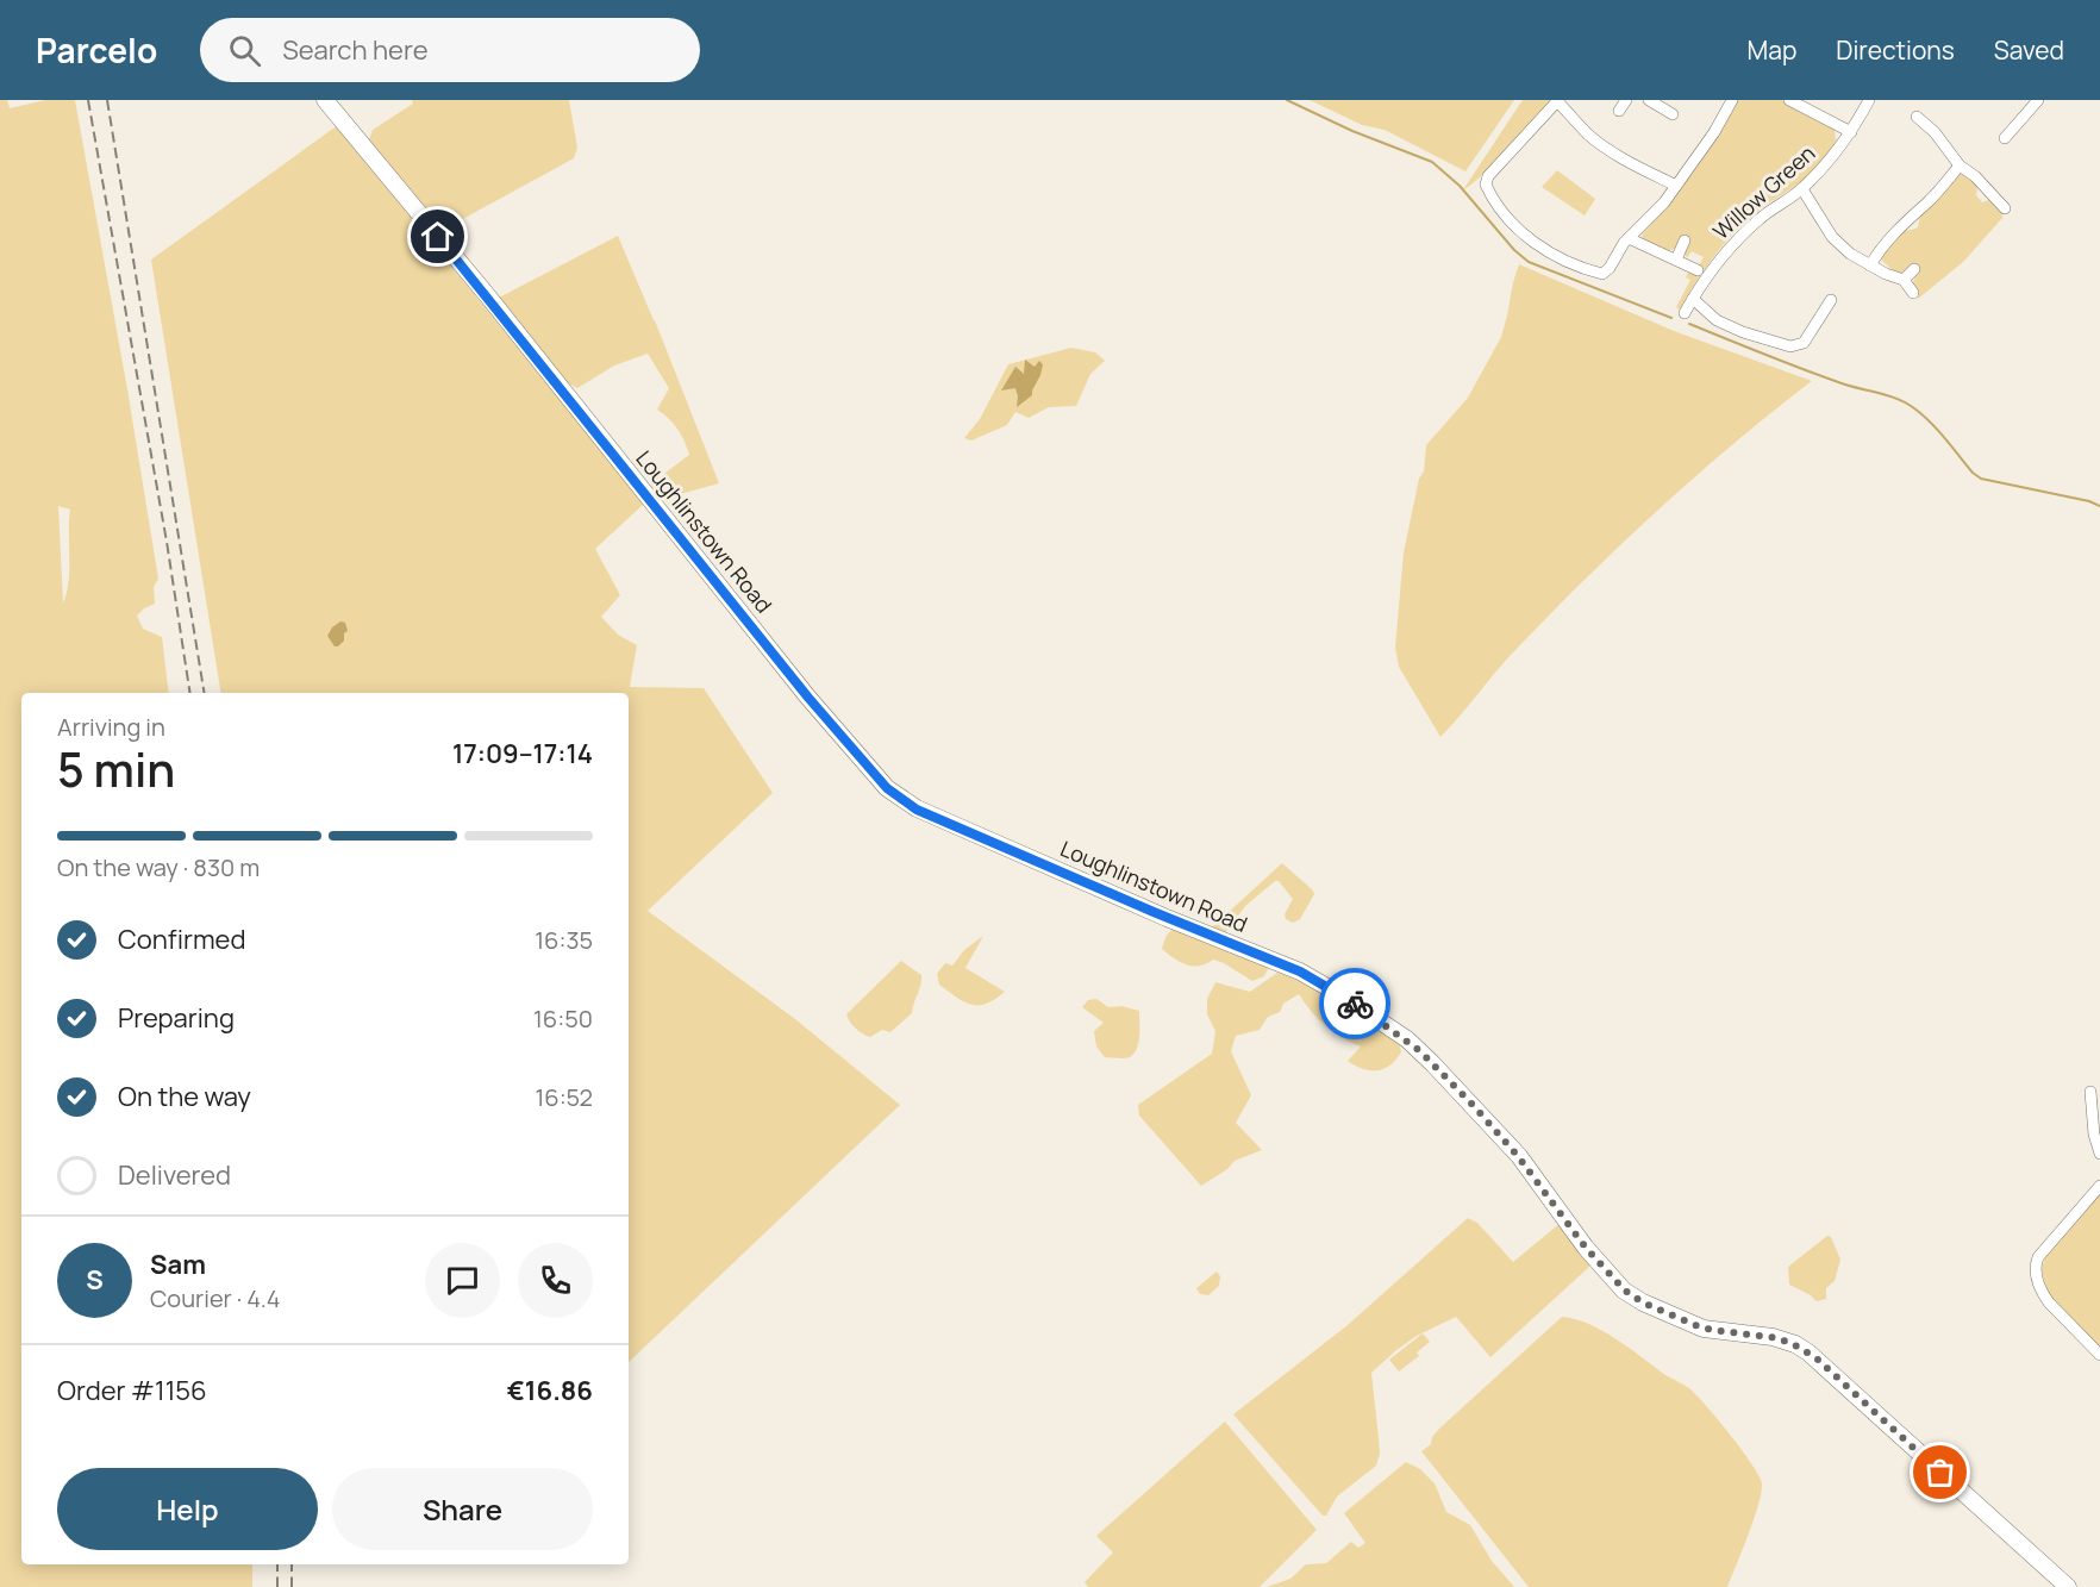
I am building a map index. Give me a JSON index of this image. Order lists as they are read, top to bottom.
{
  "streets": {
    "street": ["Willow Green", "Loughlinstown Road"]
  },
  "page": {
    "header": "Parcelo",
    "search": "Search here",
    "nav": ["Map", "Directions", "Saved"],
    "heading": ["5 min", "Arriving in", "17:09–17:14"],
    "panel": [
      "Sam",
      "Courier · 4.4",
      "Order #1156",
      "€16.86"
    ],
    "bar": "On the way · 830 m",
    "list": [
      ["Confirmed", "16:35"],
      ["Preparing", "16:50"],
      ["On the way", "16:52"],
      "Delivered"
    ],
    "round": "S",
    "buttons": ["Help", "Share"]
  }
}
